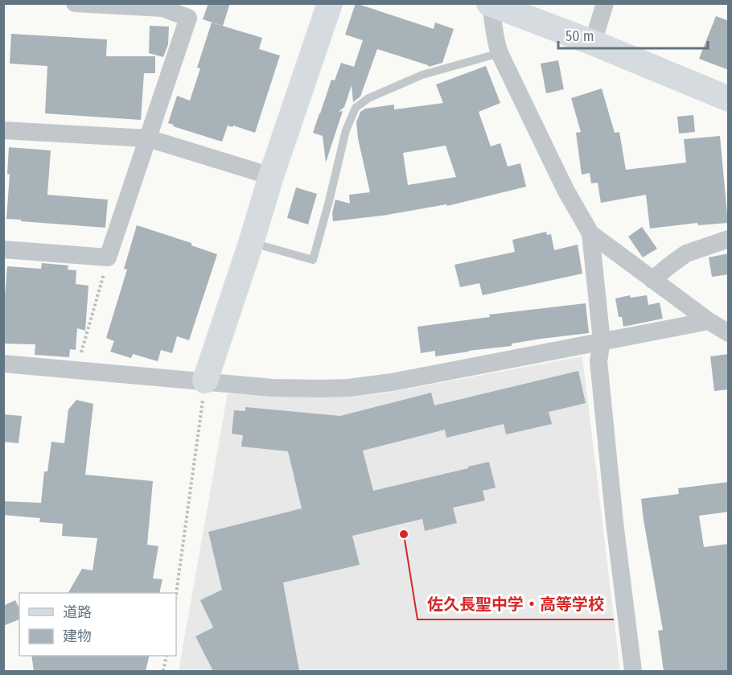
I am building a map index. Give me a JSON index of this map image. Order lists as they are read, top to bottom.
{
  "places": ["佐久長聖中学・高等学校"],
  "legend": ["道路", "建物"],
  "scale_bar": "50 m"
}
